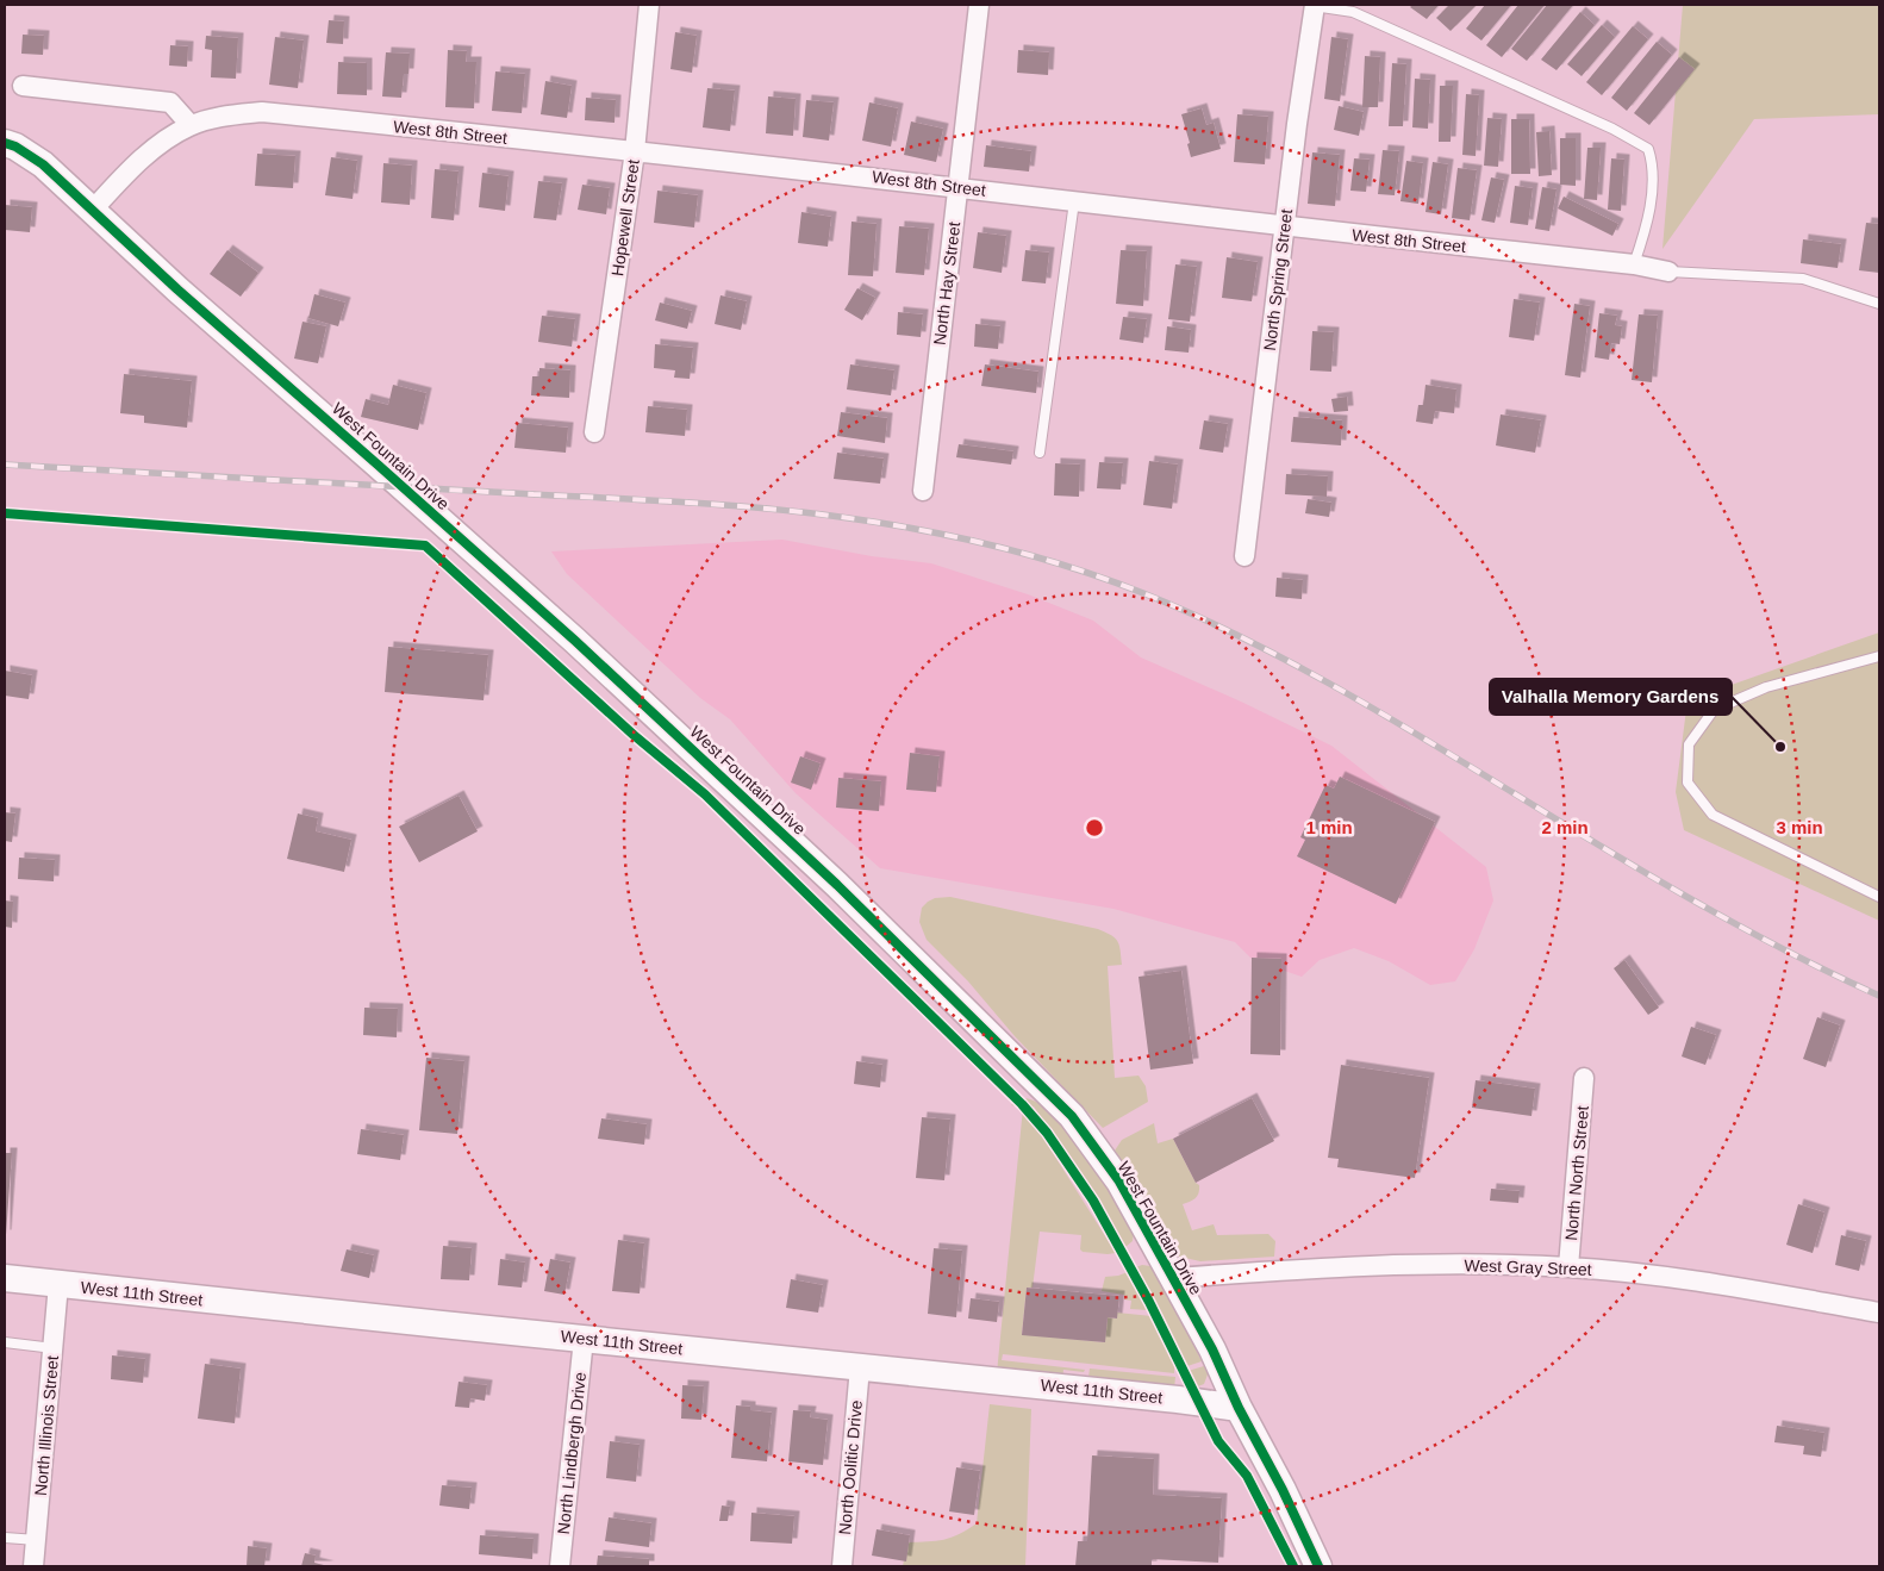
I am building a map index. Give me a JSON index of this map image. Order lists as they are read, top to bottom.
{
  "streets": {
    "street": [
      "West 8th Street",
      "Hopewell Street",
      "North Spring Street",
      "North Hay Street",
      "West Fountain Drive",
      "North North Street",
      "West Gray Street",
      "West 11th Street",
      "North Illinois Street",
      "North Lindbergh Drive",
      "North Oolitic Drive"
    ]
  },
  "crossings": [
    ["West 8th Street", "Hopewell Street"],
    ["West 8th Street", "North Spring Street"],
    ["West 8th Street", "North Hay Street"],
    ["West 8th Street", "West Fountain Drive"],
    ["West Fountain Drive", "West Gray Street"],
    ["West Fountain Drive", "West 11th Street"],
    ["North North Street", "West Gray Street"],
    ["West 11th Street", "North Illinois Street"],
    ["West 11th Street", "North Lindbergh Drive"],
    ["West 11th Street", "North Oolitic Drive"]
  ],
  "places": ["Valhalla Memory Gardens"],
  "rings": ["1 min", "2 min", "3 min"]
}
